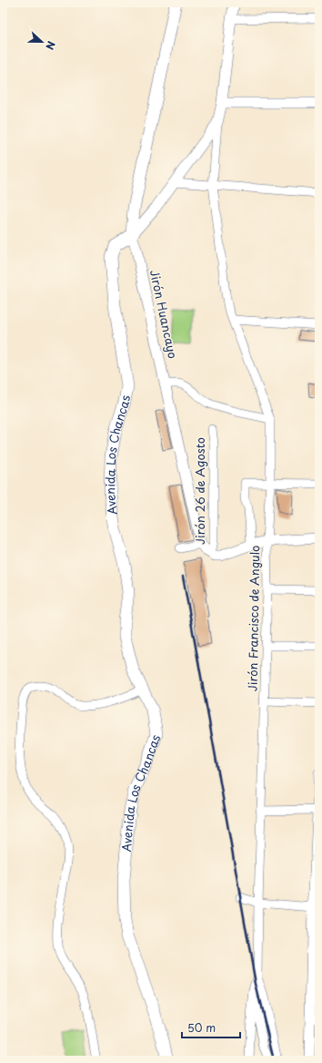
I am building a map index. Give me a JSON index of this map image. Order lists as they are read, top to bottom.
{
  "streets": {
    "highway": ["Avenida Los Chancas"],
    "main road": ["Jirón Huancayo"],
    "street": ["Jirón 26 de Agosto", "Jirón Francisco de Angulo"]
  },
  "crossings": [
    ["Jirón Huancayo", "Avenida Los Chancas"]
  ],
  "scale_bar": "50 m",
  "north": "right"
}
